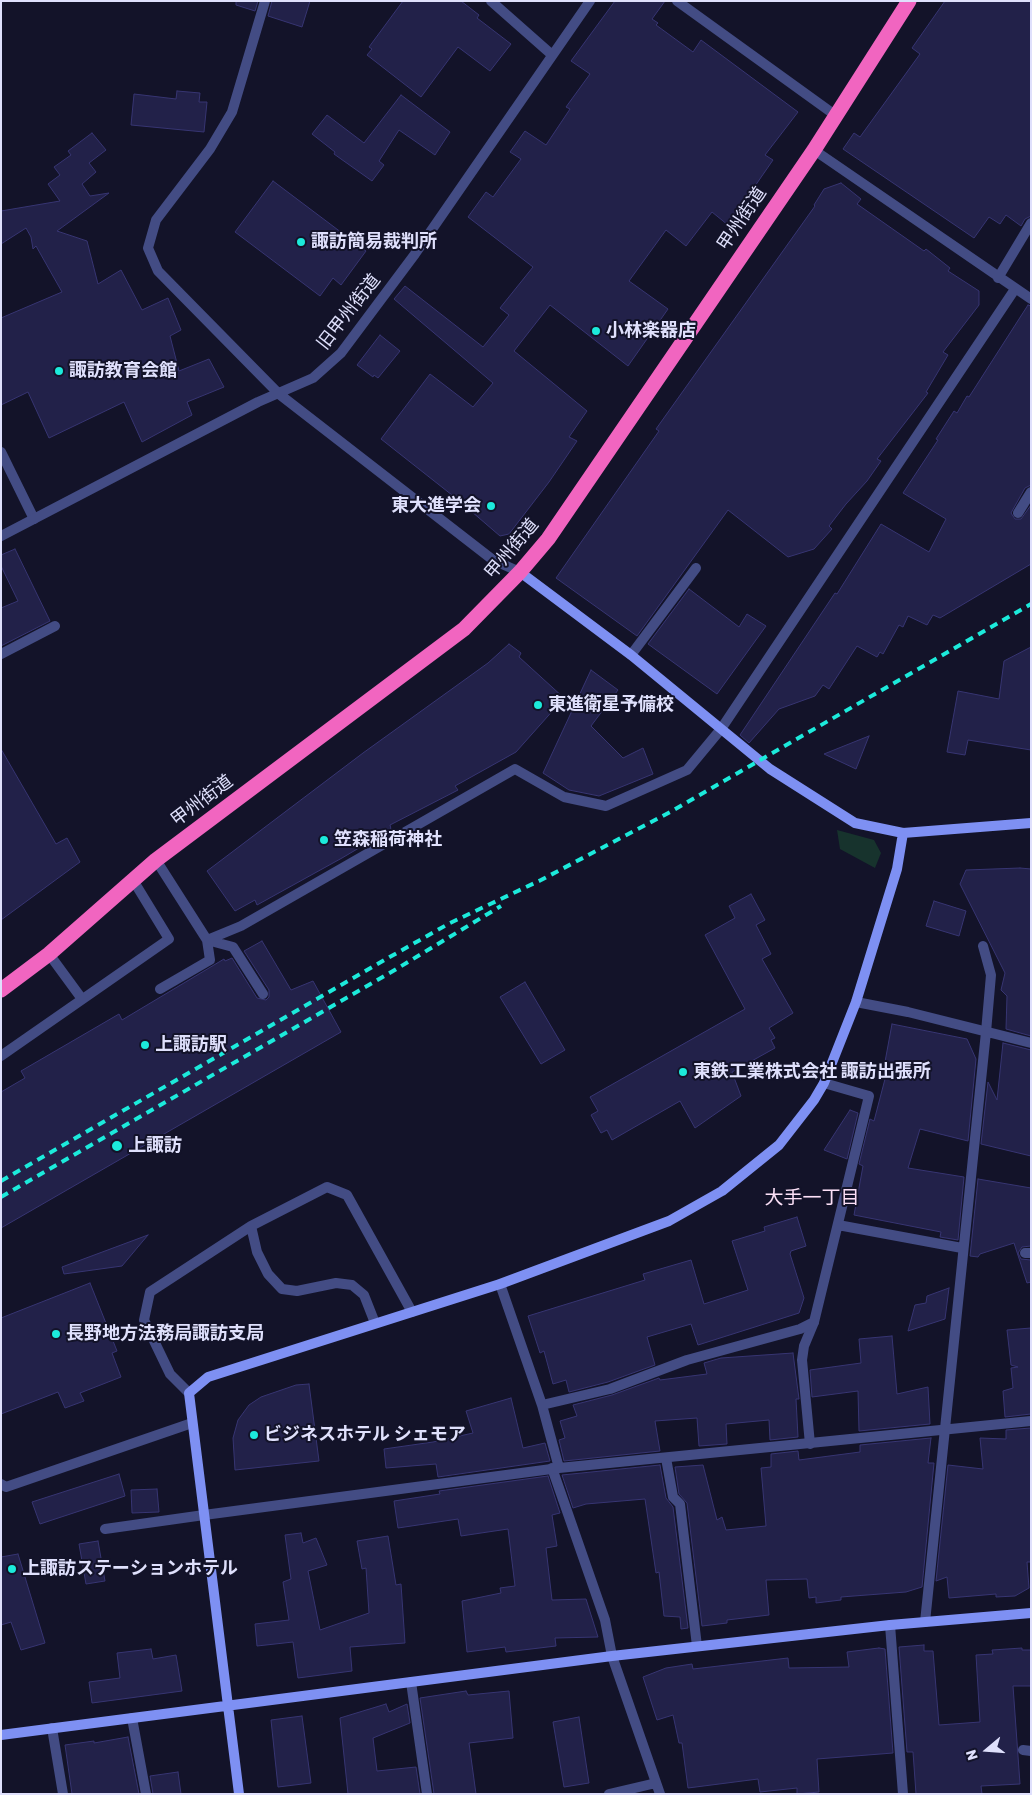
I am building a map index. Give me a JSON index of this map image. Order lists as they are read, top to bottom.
{
  "streets": {
    "highway": ["甲州街道"],
    "street": ["旧甲州街道"]
  },
  "districts": ["大手一丁目"],
  "places": [
    "諏訪簡易裁判所",
    "小林楽器店",
    "諏訪教育会館",
    "東大進学会",
    "東進衛星予備校",
    "笠森稲荷神社",
    "上諏訪駅",
    "東鉄工業株式会社 諏訪出張所",
    "上諏訪",
    "長野地方法務局諏訪支局",
    "ビジネスホテル シェモア",
    "上諏訪ステーションホテル"
  ],
  "north": "left"
}
